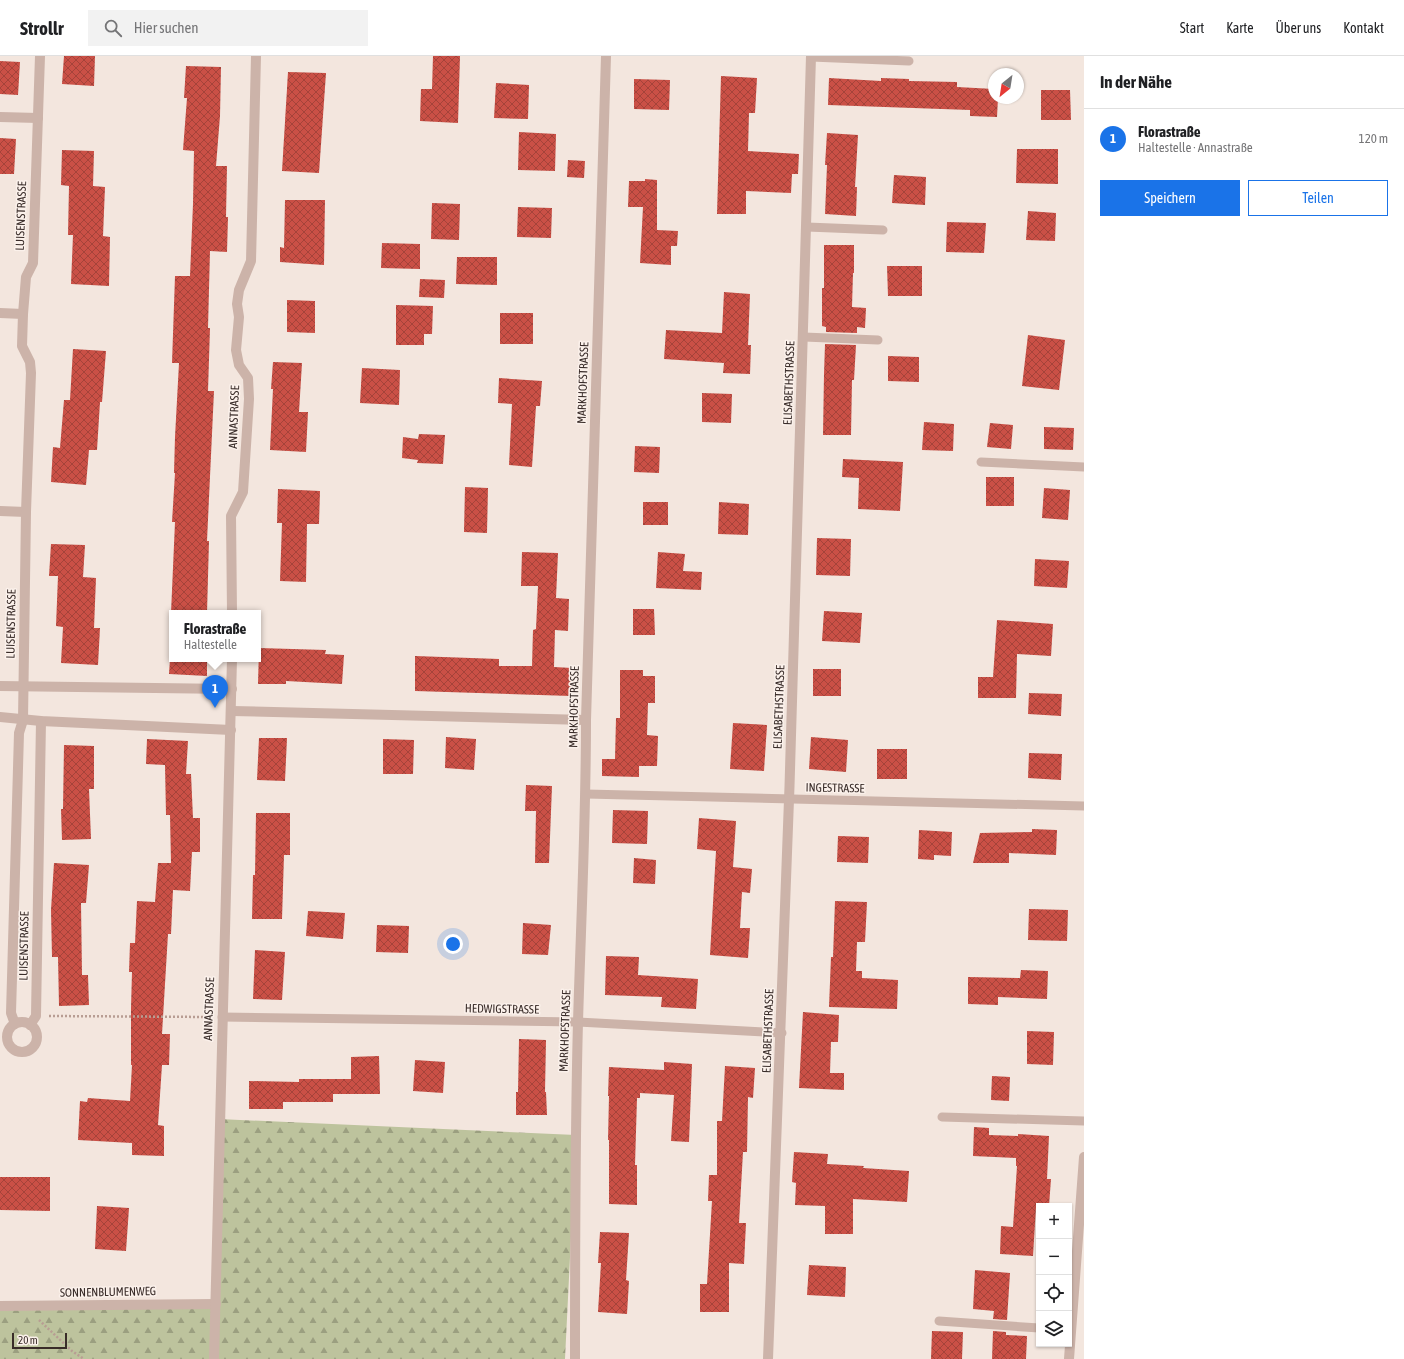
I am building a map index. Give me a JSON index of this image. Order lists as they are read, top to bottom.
{
  "streets": {
    "street": [
      "LUISENSTRASSE",
      "MARKHOFSTRASSE",
      "ELISABETHSTRASSE",
      "ANNASTRASSE",
      "SONNENBLUMENWEG"
    ],
    "lane": ["INGESTRASSE", "HEDWIGSTRASSE"]
  },
  "crossings": [
    ["MARKHOFSTRASSE", "INGESTRASSE"],
    ["MARKHOFSTRASSE", "HEDWIGSTRASSE"],
    ["ELISABETHSTRASSE", "INGESTRASSE"],
    ["ELISABETHSTRASSE", "HEDWIGSTRASSE"],
    ["ANNASTRASSE", "HEDWIGSTRASSE"],
    ["ANNASTRASSE", "SONNENBLUMENWEG"]
  ],
  "scale_bar": "20 m",
  "north": "bottom left",
  "page": {
    "header": "Strollr",
    "search": "Hier suchen",
    "nav": [
      "Start",
      "Karte",
      "Über uns",
      "Kontakt"
    ],
    "heading": "In der Nähe",
    "list": [
      {
        "mark": "1",
        "name": "Florastraße",
        "note": "Haltestelle · Annastraße",
        "value": "120 m"
      }
    ],
    "buttons": ["Speichern", "Teilen"],
    "popup": ["Florastraße", "Haltestelle"],
    "pins": "1",
    "map_buttons": ["+", "−"],
    "scale": "20 m"
  }
}
